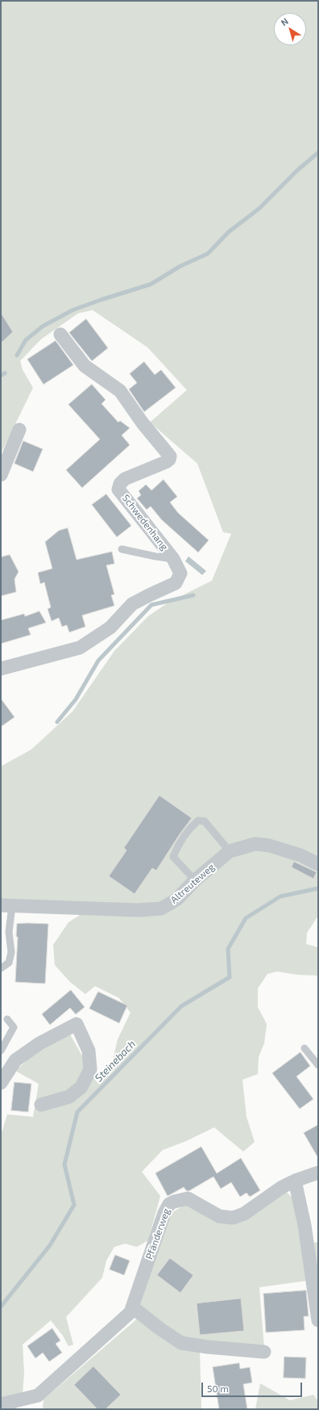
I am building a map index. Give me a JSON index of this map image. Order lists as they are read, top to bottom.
{
  "streets": {
    "street": ["Schwedenhang", "Altreuteweg", "Pfänderweg"]
  },
  "water": ["Steinebach"],
  "scale_bar": "50 m",
  "north": "top left"
}
